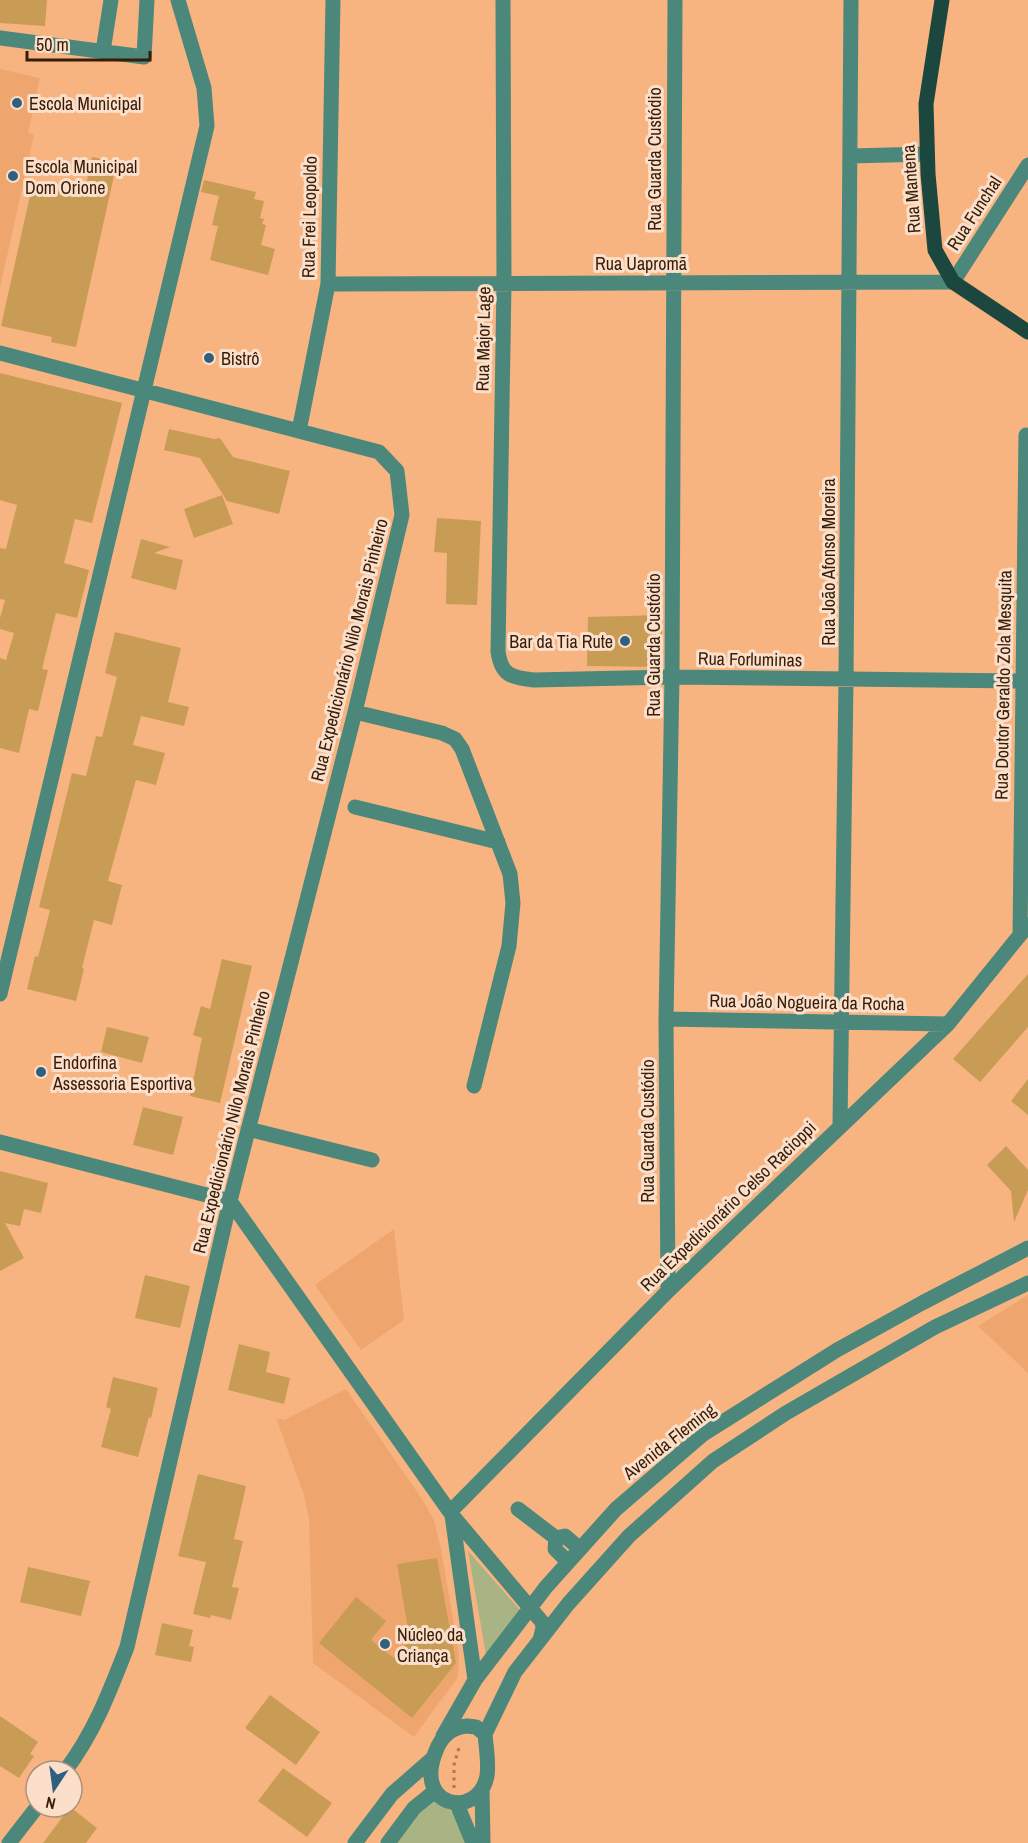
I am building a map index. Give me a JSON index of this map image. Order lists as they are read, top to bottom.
{
  "streets": {
    "main road": ["Rua Mantena"],
    "street": [
      "Rua Guarda Custódio",
      "Rua Funchal",
      "Rua Frei Leopoldo",
      "Rua Uapromã",
      "Rua Major Lage",
      "Rua João Afonso Moreira",
      "Rua Expedicionário Nilo Morais Pinheiro",
      "Rua Forluminas",
      "Rua Doutor Geraldo Zola Mesquita",
      "Rua João Nogueira da Rocha",
      "Rua Expedicionário Celso Racioppi",
      "Avenida Fleming"
    ]
  },
  "crossings": [
    ["Rua Guarda Custódio", "Rua Uapromã"],
    ["Rua Guarda Custódio", "Rua Forluminas"],
    ["Rua Guarda Custódio", "Rua João Nogueira da Rocha"],
    ["Rua Guarda Custódio", "Rua Expedicionário Celso Racioppi"],
    ["Rua Mantena", "Rua Funchal"],
    ["Rua Mantena", "Rua Uapromã"],
    ["Rua Funchal", "Rua Uapromã"],
    ["Rua Frei Leopoldo", "Rua Uapromã"],
    ["Rua Frei Leopoldo", "Rua Expedicionário Nilo Morais Pinheiro"],
    ["Rua Uapromã", "Rua Major Lage"],
    ["Rua Uapromã", "Rua João Afonso Moreira"],
    ["Rua Major Lage", "Rua Forluminas"],
    ["Rua João Afonso Moreira", "Rua Forluminas"],
    ["Rua João Afonso Moreira", "Rua João Nogueira da Rocha"],
    ["Rua João Afonso Moreira", "Rua Expedicionário Celso Racioppi"],
    ["Rua Forluminas", "Rua Doutor Geraldo Zola Mesquita"],
    ["Rua Doutor Geraldo Zola Mesquita", "Rua Expedicionário Celso Racioppi"],
    ["Rua João Nogueira da Rocha", "Rua Expedicionário Celso Racioppi"]
  ],
  "places": [
    "Escola Municipal",
    "Escola Municipal Dom Orione",
    "Bistrô",
    "Bar da Tia Rute",
    "Endorfina Assessoria Esportiva",
    "Núcleo da Criança"
  ],
  "scale_bar": "50 m",
  "north": "bottom"
}
